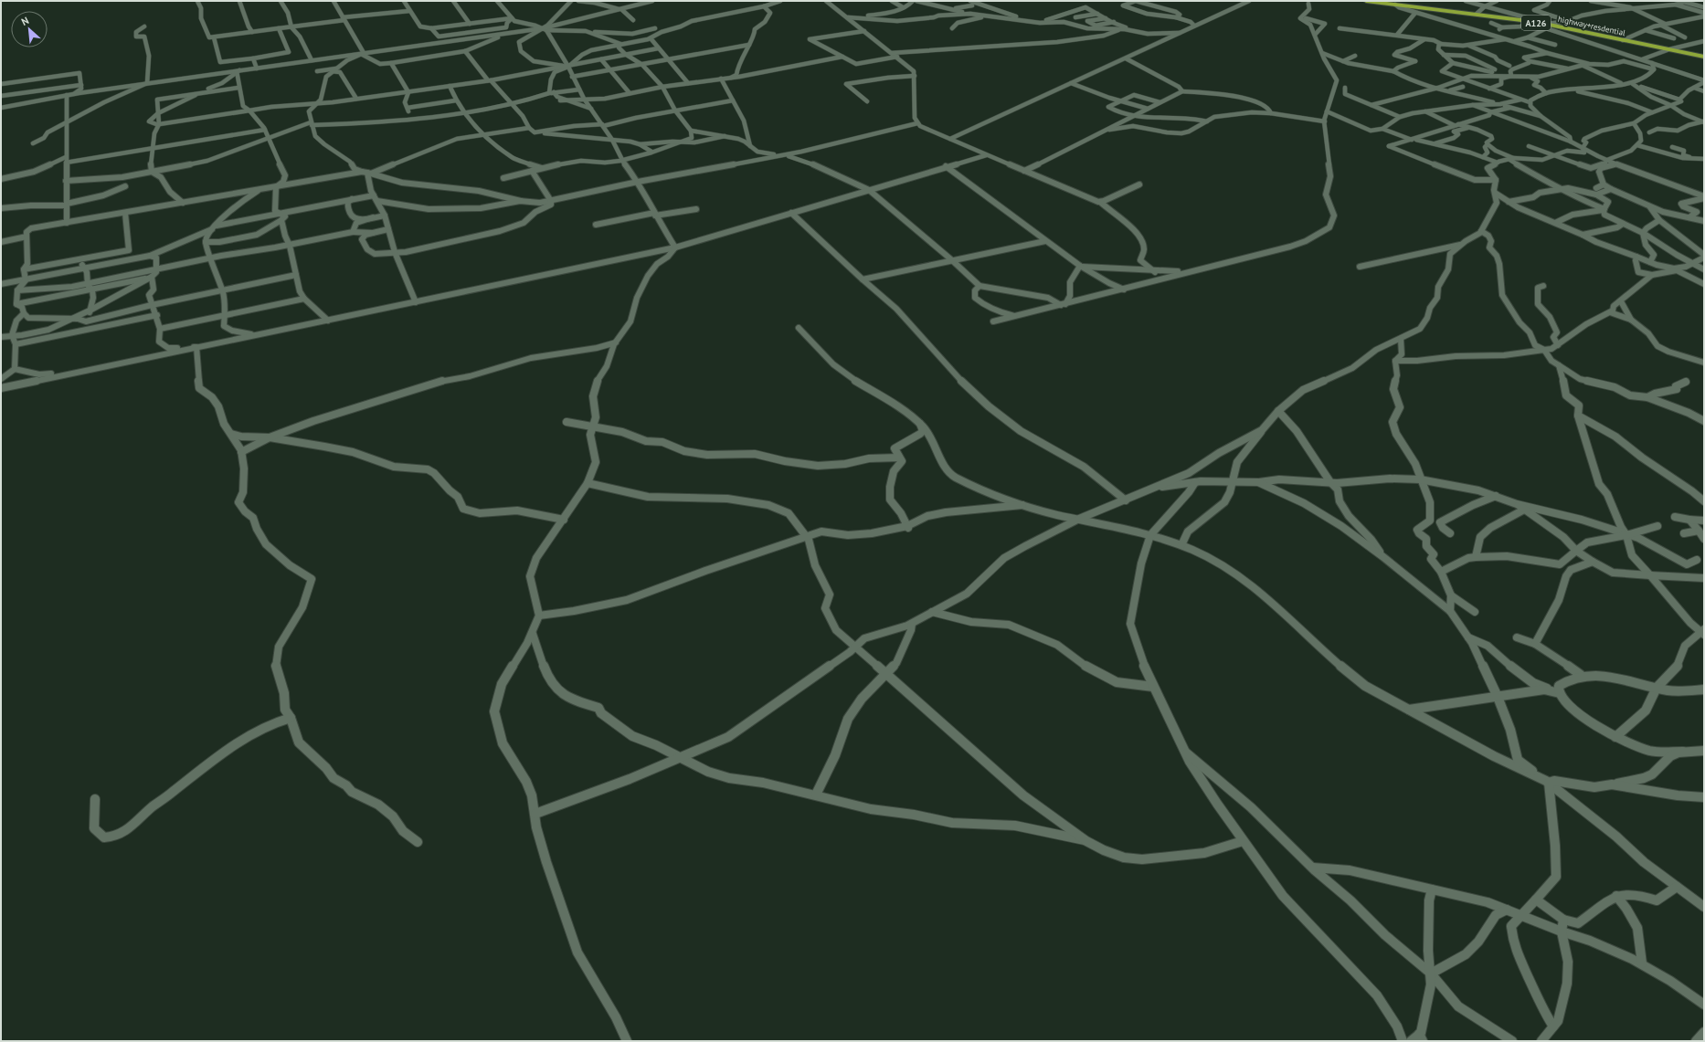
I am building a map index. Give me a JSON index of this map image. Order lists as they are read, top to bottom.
{
  "streets": {
    "highway": ["A126", "highway+resdential"]
  },
  "north": "top left"
}
